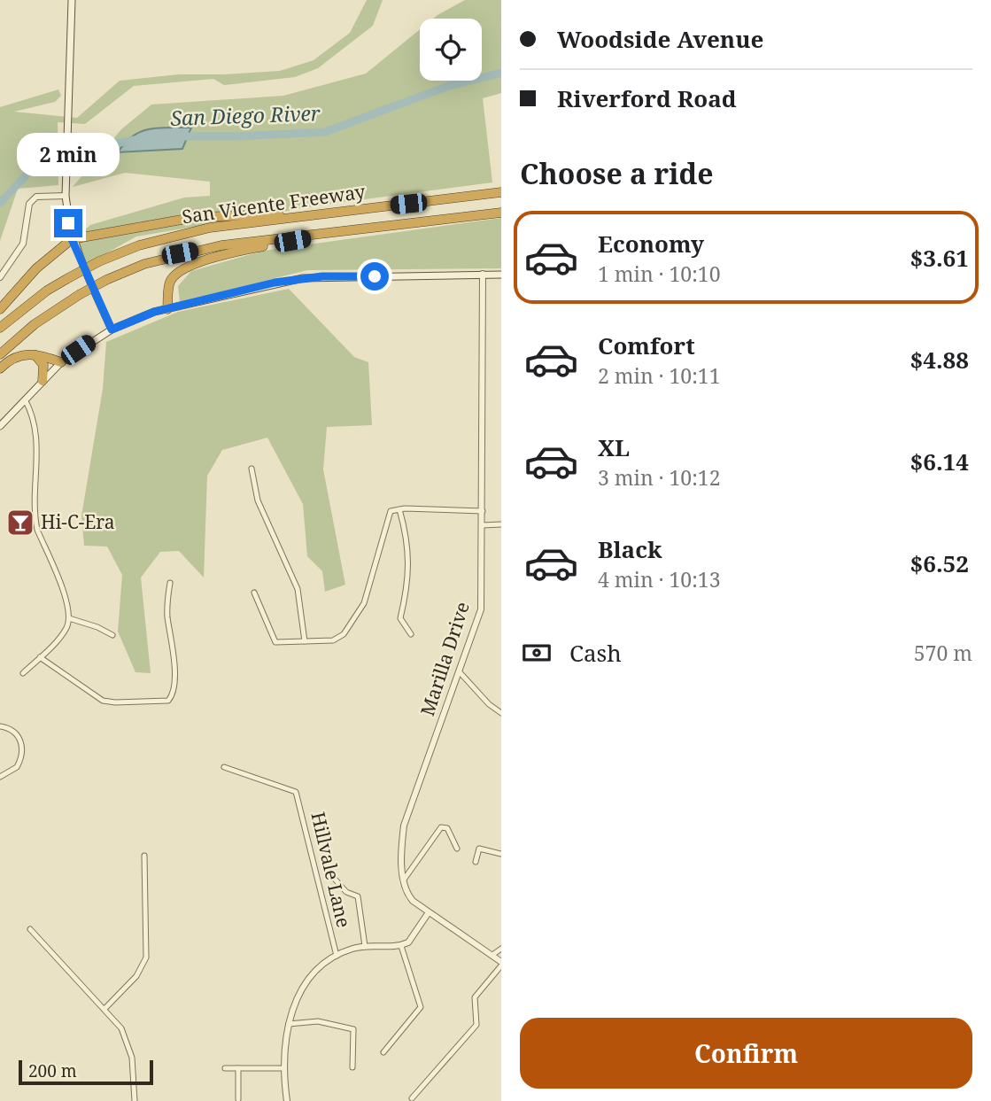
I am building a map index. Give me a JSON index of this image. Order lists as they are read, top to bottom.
{
  "streets": {
    "highway": ["San Vicente Freeway"],
    "street": ["Marilla Drive", "Hillvale Lane"]
  },
  "water": ["San Diego River"],
  "places": {
    "bar": ["Hi-C-Era"]
  },
  "scale_bar": "200 m",
  "page": {
    "banner": ["Woodside Avenue", "Riverford Road"],
    "bubble": "2 min",
    "heading": "Choose a ride",
    "list": [
      {
        "name": "Economy",
        "note": "1 min · 10:10",
        "value": "$3.61"
      },
      {
        "name": "Comfort",
        "note": "2 min · 10:11",
        "value": "$4.88"
      },
      {
        "name": "XL",
        "note": "3 min · 10:12",
        "value": "$6.14"
      },
      {
        "name": "Black",
        "note": "4 min · 10:13",
        "value": "$6.52"
      }
    ],
    "pay": ["Cash", "570 m"],
    "buttons": "Confirm",
    "scale": "200 m"
  }
}
